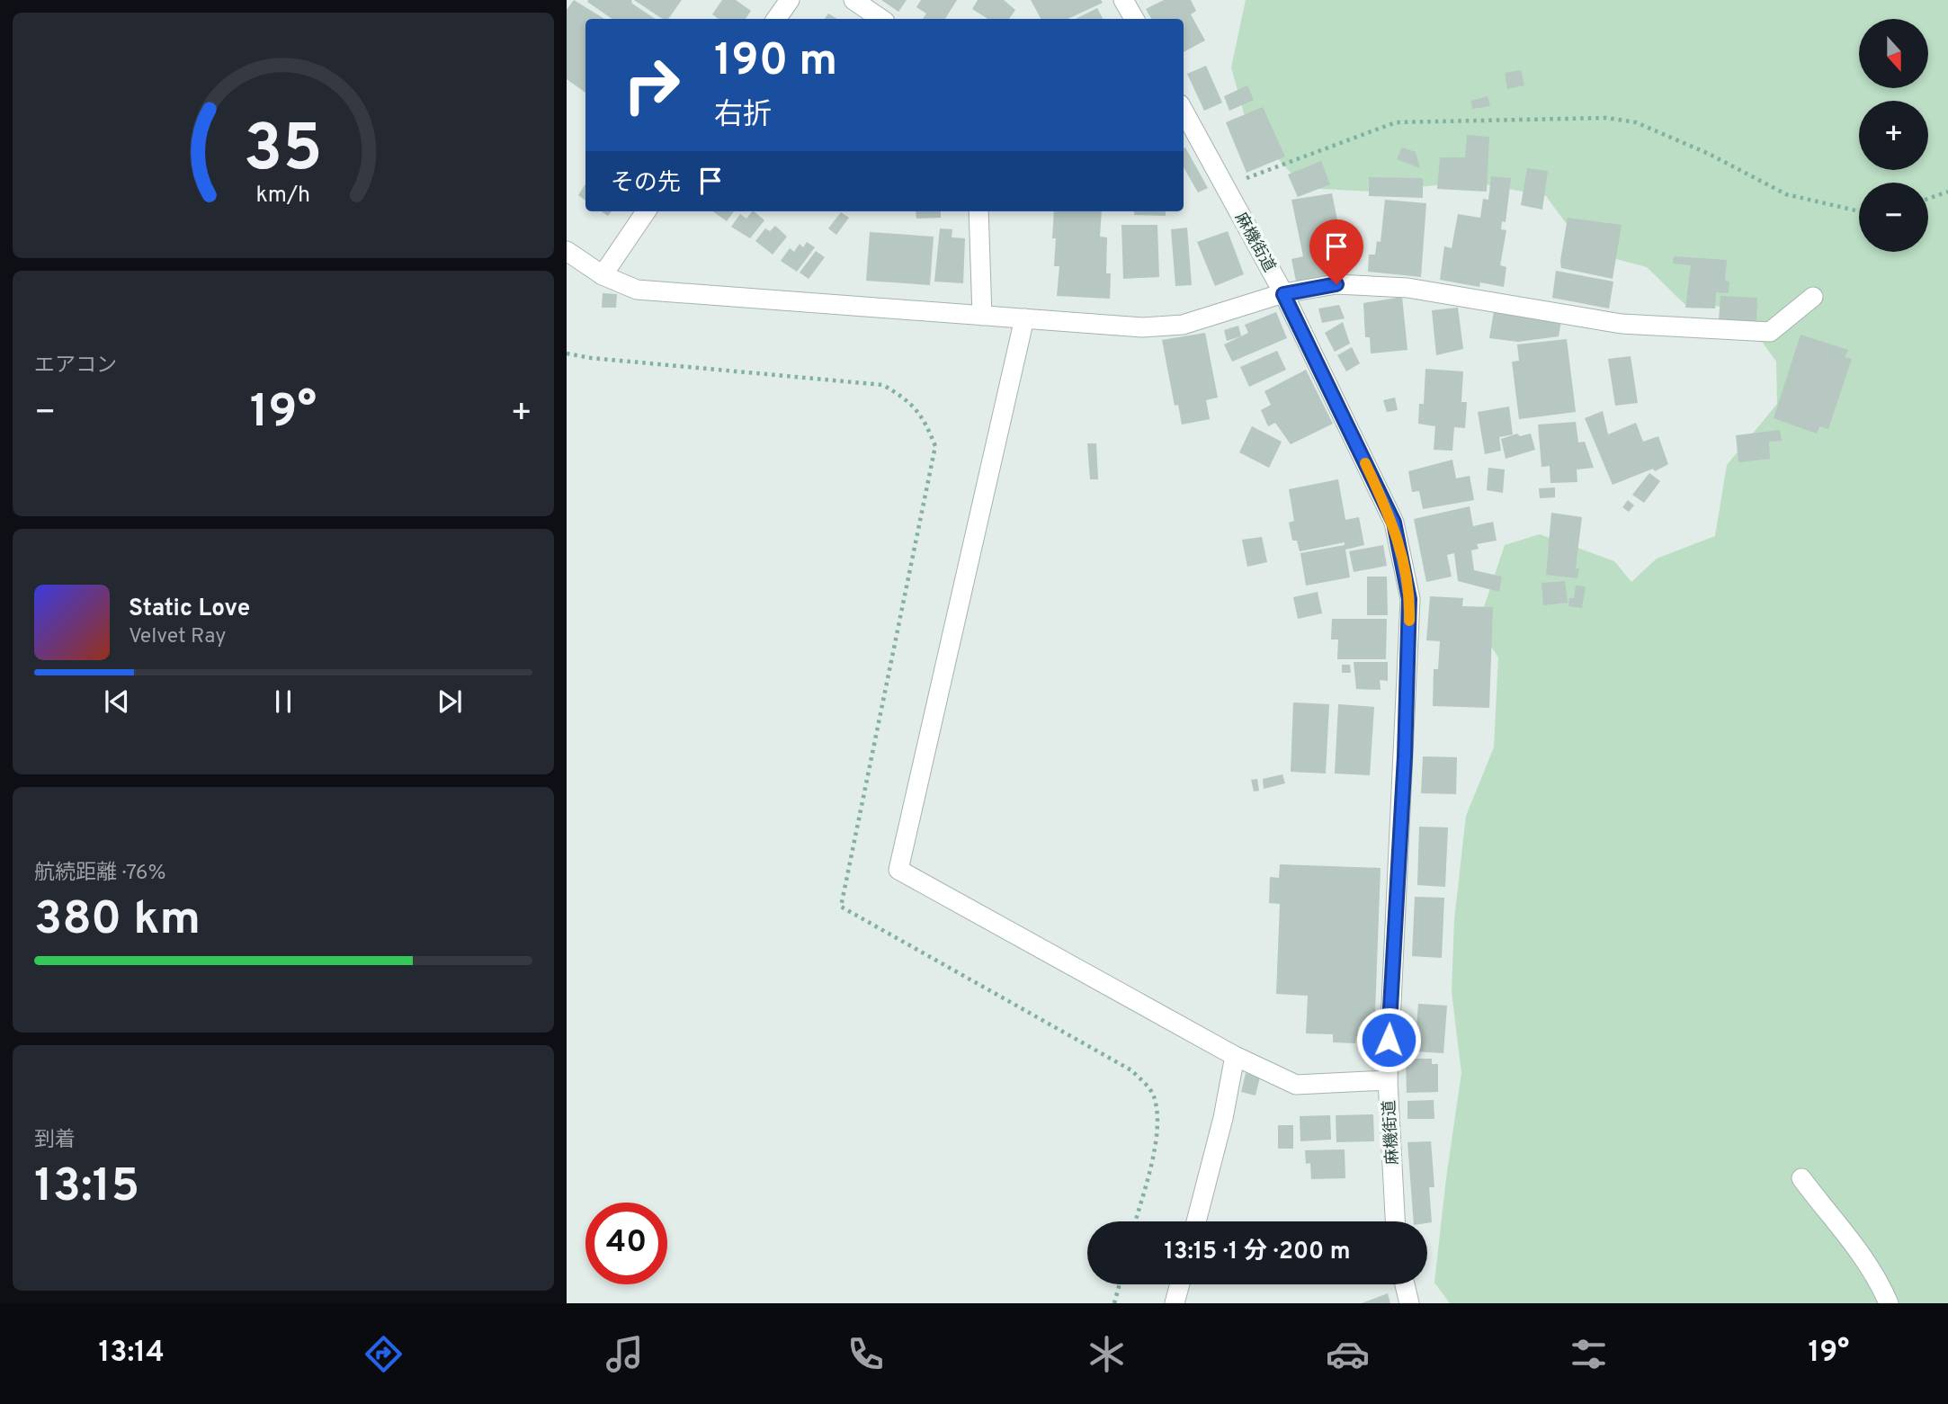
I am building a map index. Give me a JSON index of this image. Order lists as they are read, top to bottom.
{
  "streets": {
    "street": ["麻機街道"]
  },
  "north": "bottom",
  "page": {
    "map_buttons": ["+", "−"],
    "turn": ["190 m", "右折"],
    "then": "その先",
    "tile": [
      "エアコン",
      ["航続距離 · 76%", "380 km"],
      ["到着", "13:15"]
    ],
    "heat": ["−", "19°", "+"],
    "song": ["Static Love", "Velvet Ray"],
    "limit": "40",
    "trip": "13:15 · 1 分 · 200 m",
    "tabs": ["13:14", "19°"],
    "gauge": ["35", "km/h"]
  }
}
